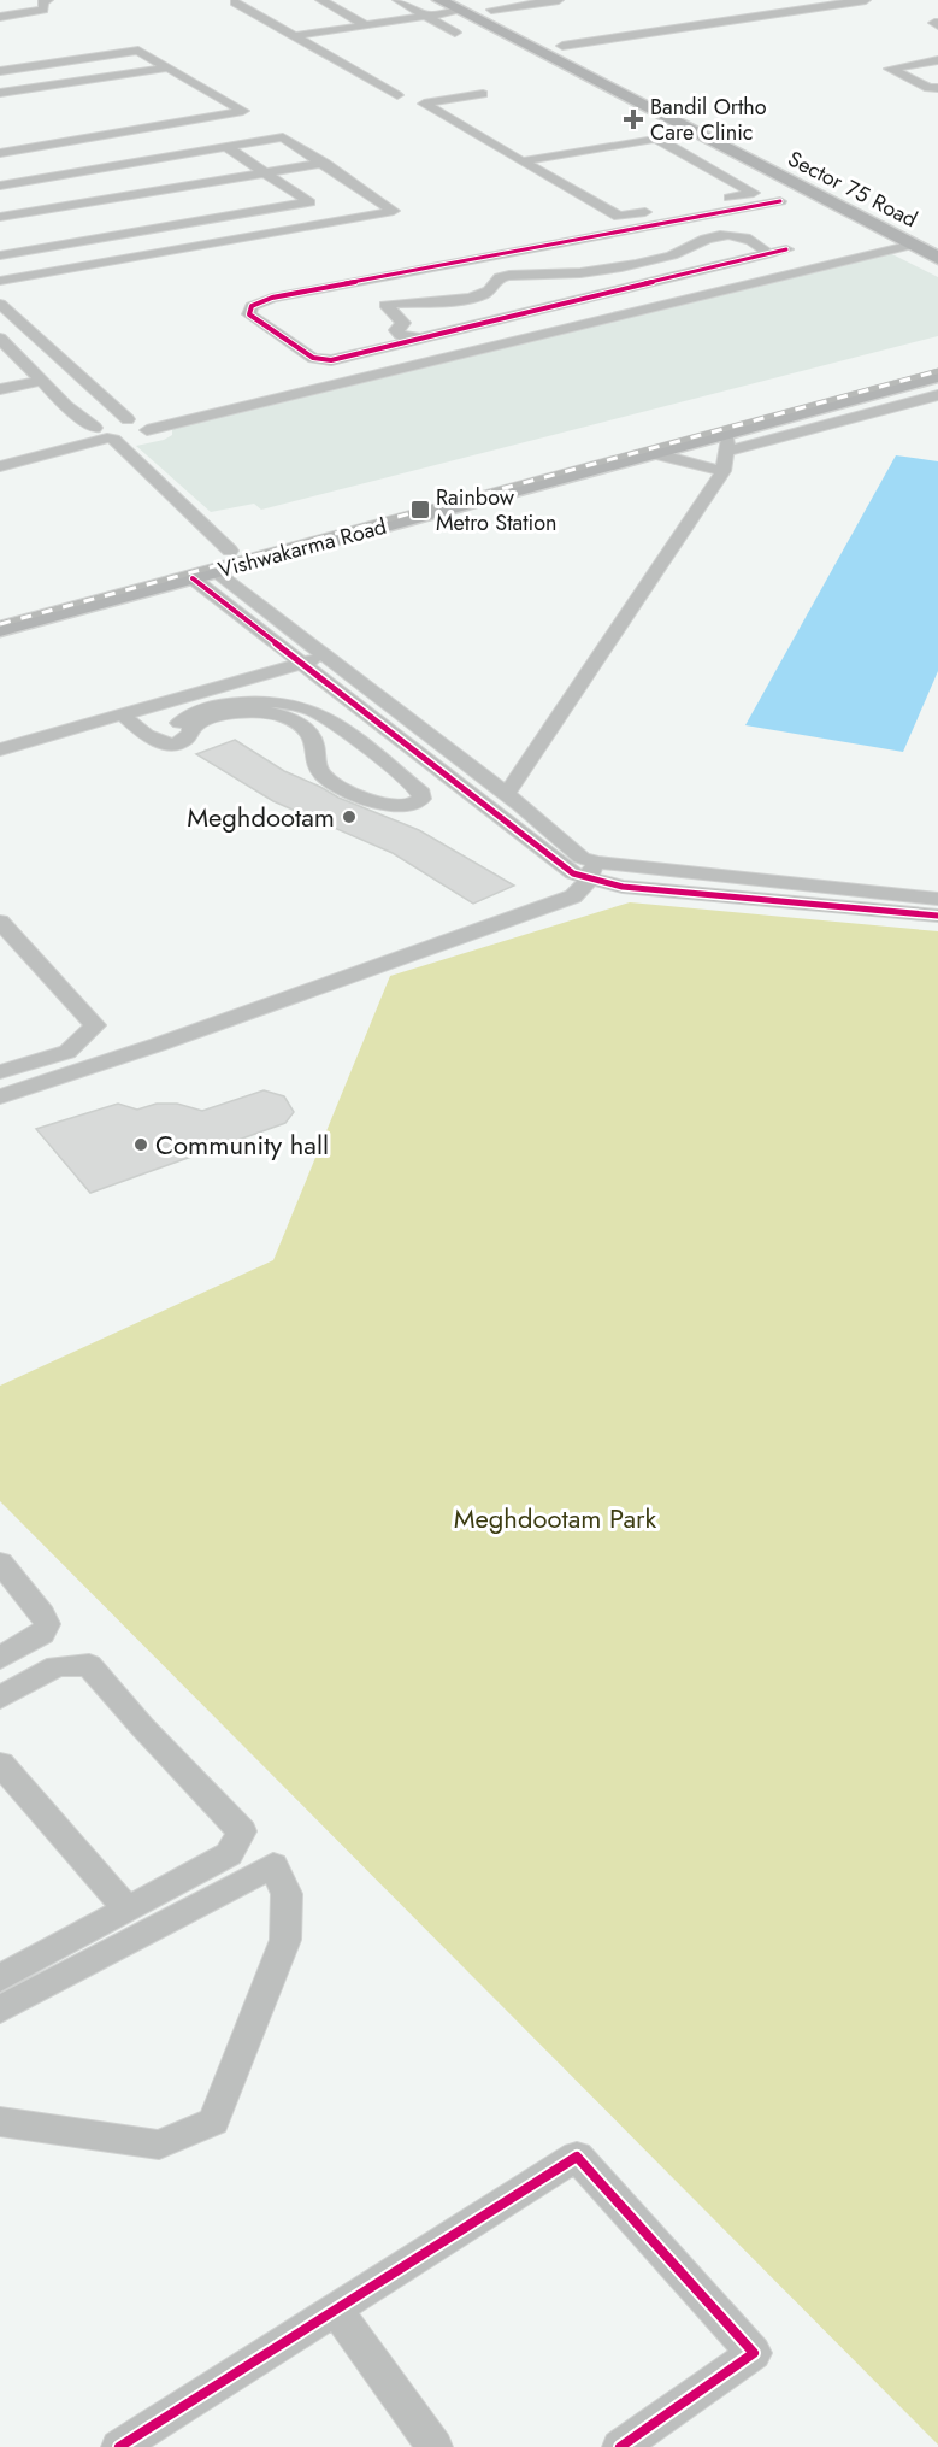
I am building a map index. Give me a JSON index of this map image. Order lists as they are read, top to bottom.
{
  "streets": {
    "street": ["Sector 75 Road", "Vishwakarma Road"]
  },
  "parks": ["Meghdootam Park"],
  "places": {
    "health": ["Bandil Ortho Care Clinic"],
    "transit": ["Rainbow Metro Station"],
    "other": ["Meghdootam", "Community hall"]
  }
}
